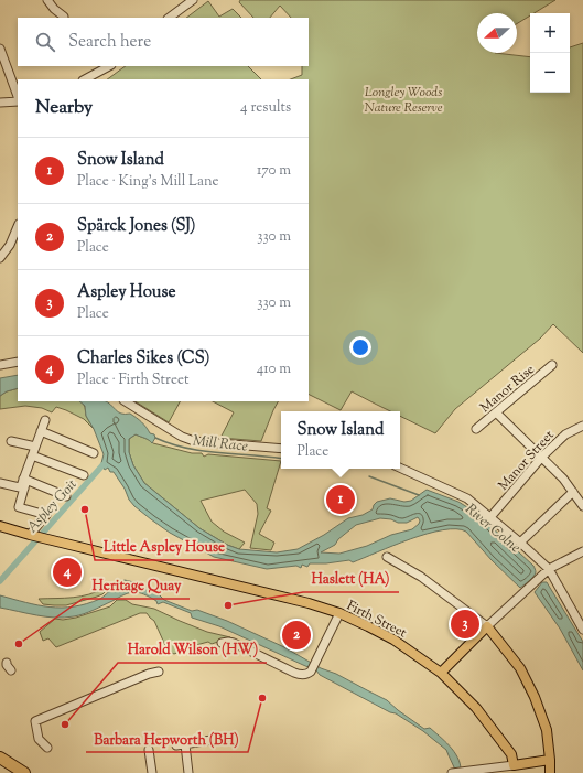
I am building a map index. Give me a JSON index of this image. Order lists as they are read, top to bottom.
{
  "streets": {
    "main road": ["Firth Street"],
    "street": ["Manor Rise", "Manor Street"]
  },
  "water": ["Mill Race", "Aspley Goit", "River Colne"],
  "parks": ["Longley Woods Nature Reserve"],
  "places": [
    "Little Aspley House",
    "Haslett (HA)",
    "Heritage Quay",
    "Barbara Hepworth (BH)",
    "Harold Wilson (HW)"
  ],
  "north": "left",
  "page": {
    "map_buttons": ["+", "−"],
    "search": "Search here",
    "heading": ["Nearby", "4 results"],
    "list": [
      {
        "mark": "1",
        "name": "Snow Island",
        "note": "Place · King's Mill Lane",
        "value": "170 m"
      },
      {
        "mark": "2",
        "name": "Spärck Jones (SJ)",
        "note": "Place",
        "value": "330 m"
      },
      {
        "mark": "3",
        "name": "Aspley House",
        "note": "Place",
        "value": "330 m"
      },
      {
        "mark": "4",
        "name": "Charles Sikes (CS)",
        "note": "Place · Firth Street",
        "value": "410 m"
      }
    ],
    "popup": ["Snow Island", "Place"],
    "pins": [
      "1",
      "4",
      "3",
      "2"
    ]
  }
}
